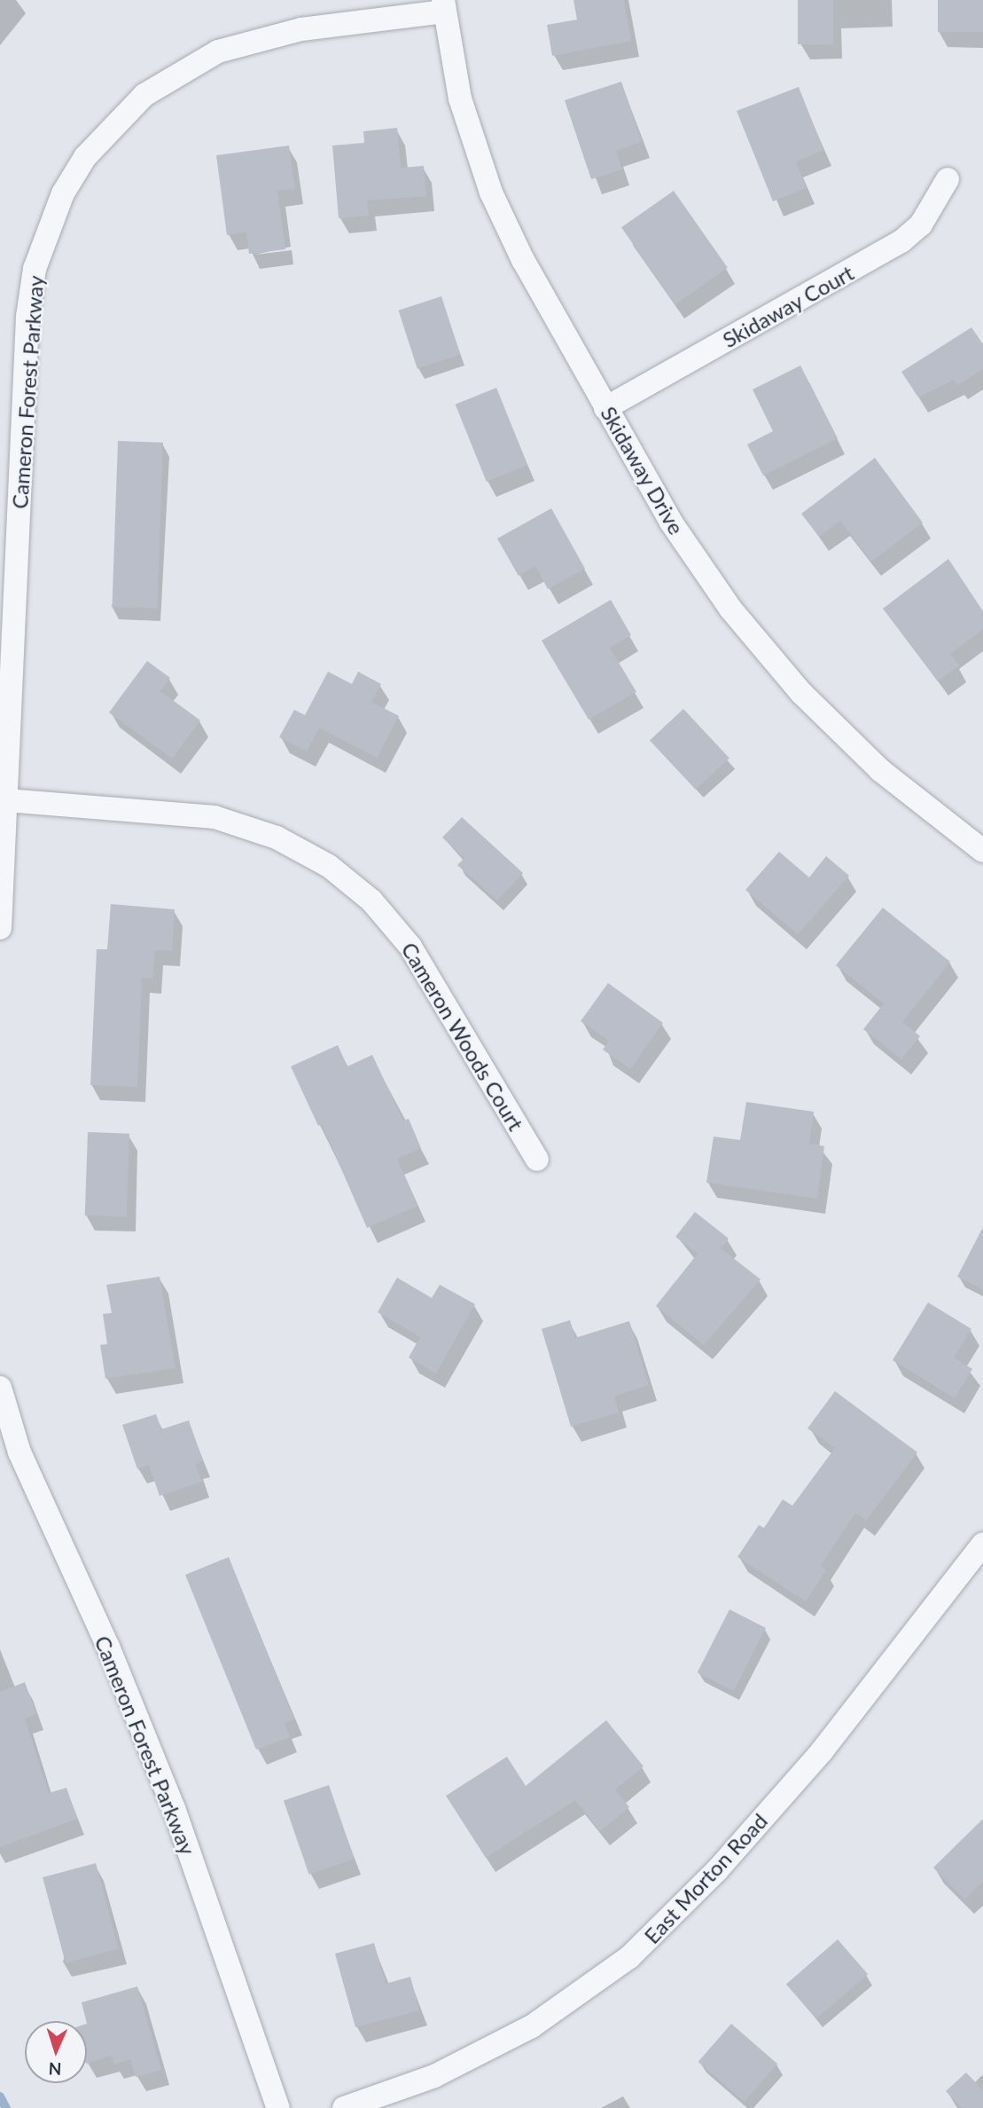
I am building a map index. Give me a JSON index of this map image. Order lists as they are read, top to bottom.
{
  "streets": {
    "street": [
      "Skidaway Court",
      "Cameron Forest Parkway",
      "Skidaway Drive",
      "Cameron Woods Court",
      "East Morton Road"
    ]
  },
  "crossings": [
    ["Skidaway Court", "Skidaway Drive"],
    ["Cameron Forest Parkway", "Skidaway Drive"],
    ["Cameron Forest Parkway", "Cameron Woods Court"]
  ],
  "north": "bottom"
}
